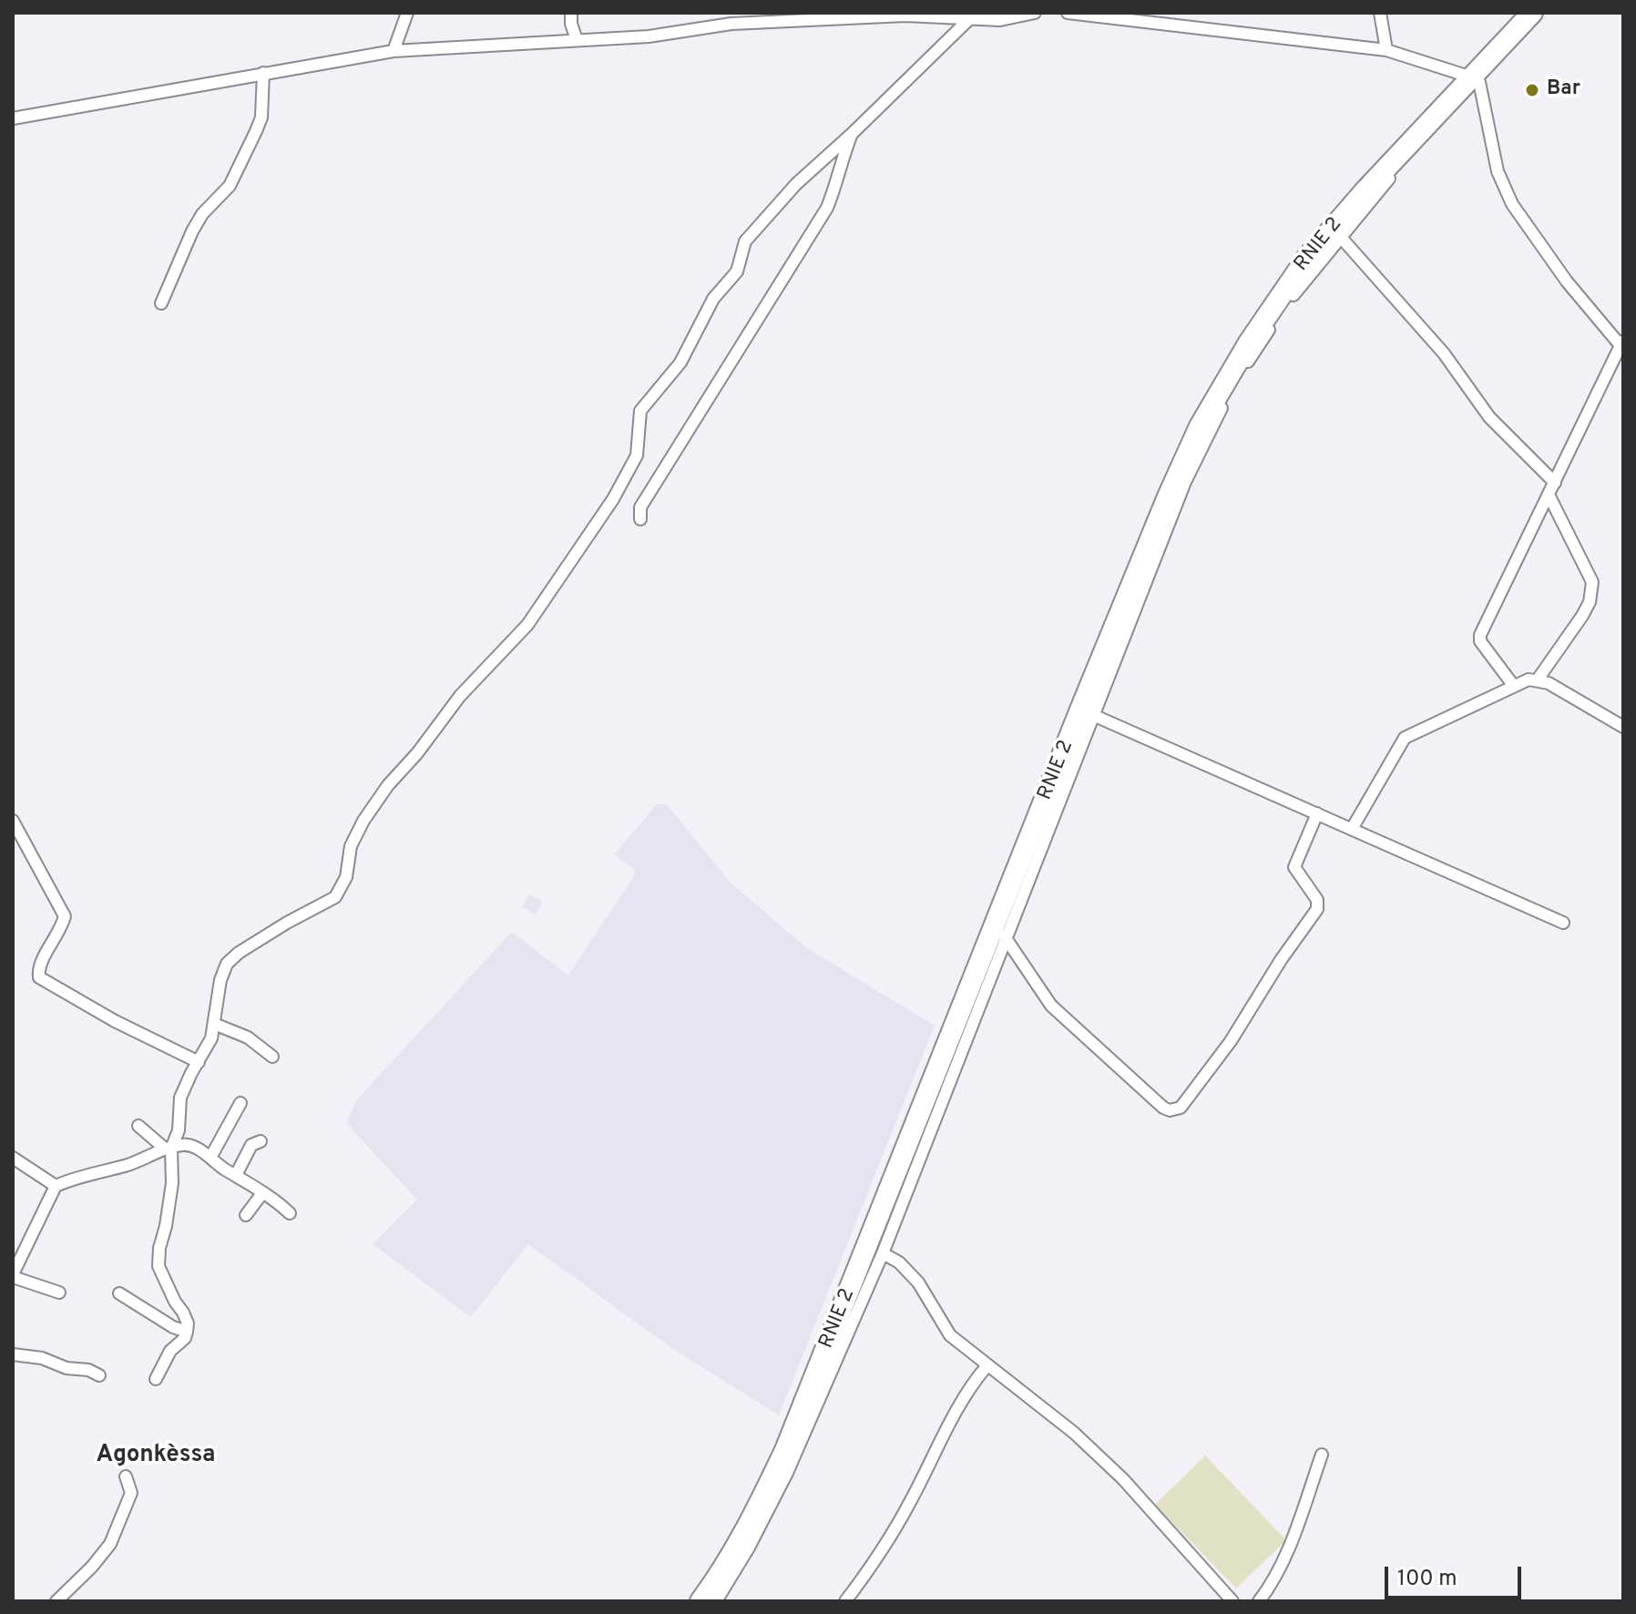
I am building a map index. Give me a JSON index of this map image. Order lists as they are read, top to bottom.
{
  "streets": {
    "highway": ["RNIE 2"]
  },
  "districts": ["Agonkèssa"],
  "places": ["Bar"],
  "scale_bar": "100 m"
}
